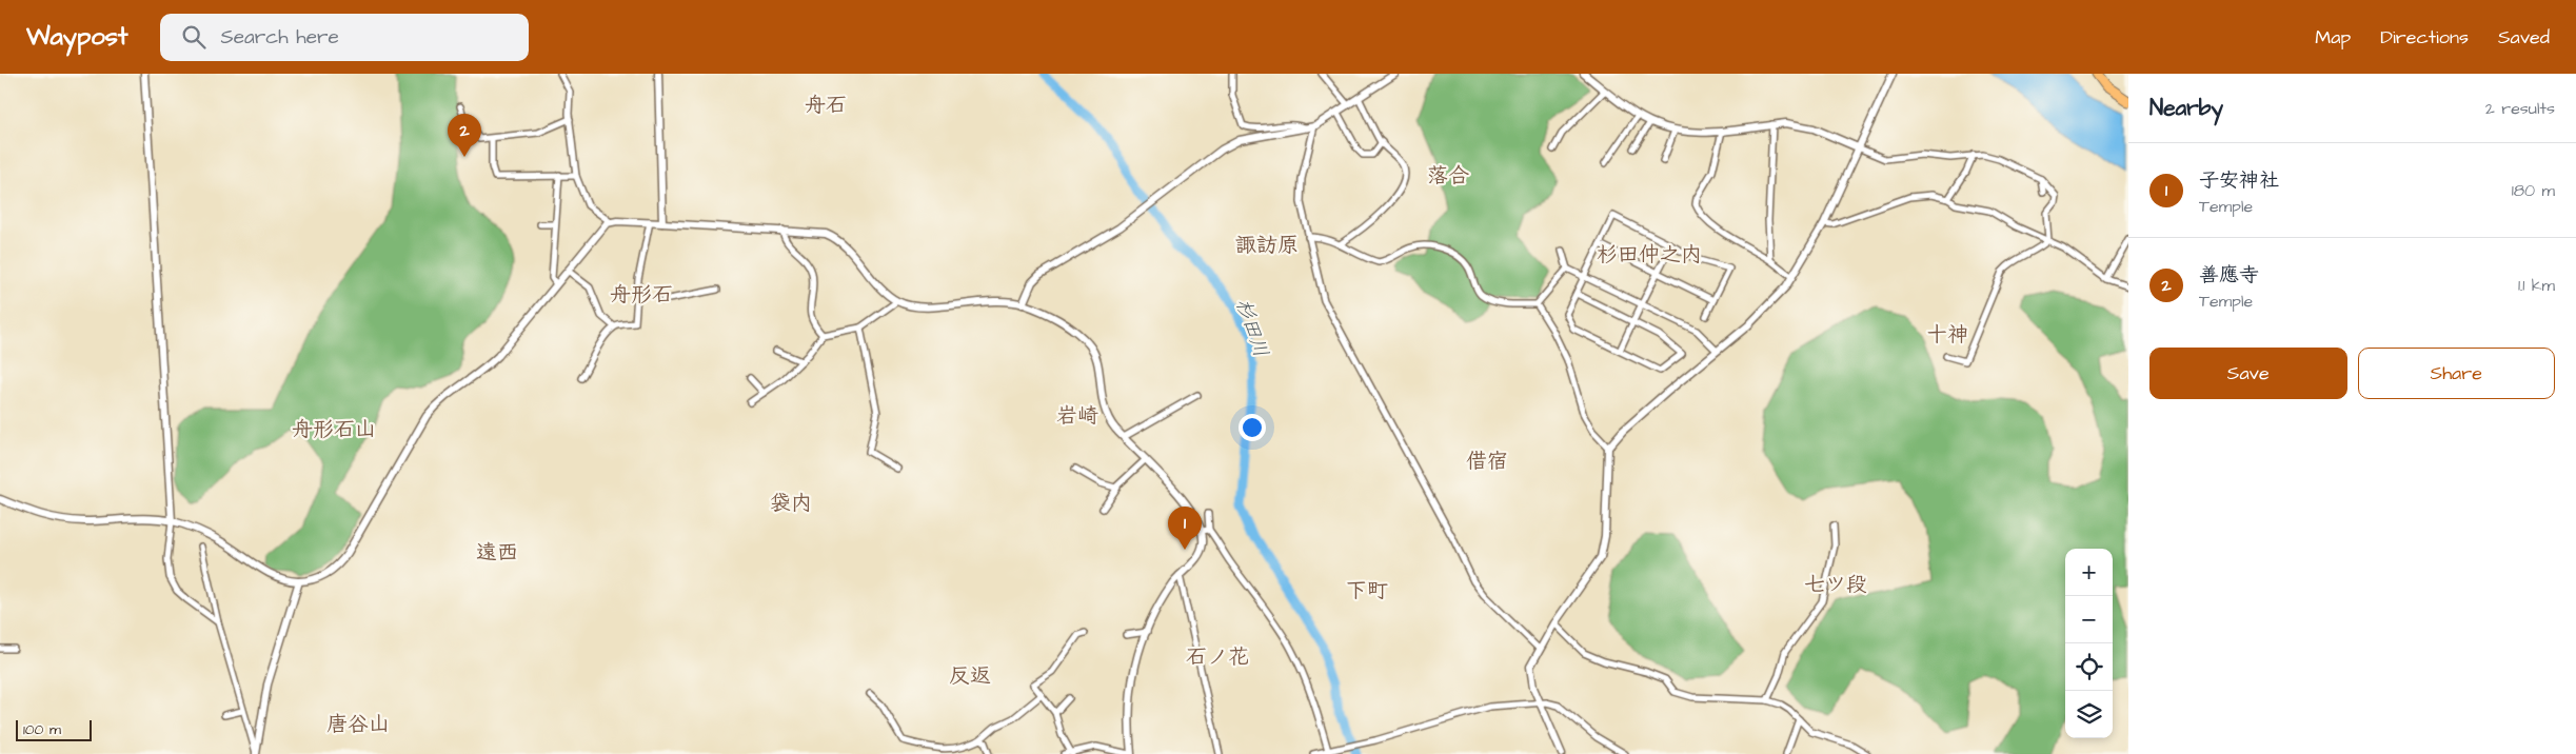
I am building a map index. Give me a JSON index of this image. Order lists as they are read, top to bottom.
{
  "districts": [
    "舟石",
    "落合",
    "諏訪原",
    "杉田仲之内",
    "舟形石",
    "十神",
    "岩崎",
    "舟形石山",
    "借宿",
    "袋内",
    "遠西",
    "七ツ段",
    "下町",
    "石ノ花",
    "反返",
    "唐谷山"
  ],
  "water": ["杉田川"],
  "scale_bar": "100 m",
  "page": {
    "header": "Waypost",
    "search": "Search here",
    "nav": ["Map", "Directions", "Saved"],
    "heading": ["Nearby", "2 results"],
    "pins": ["2", "1"],
    "list": [
      {
        "mark": "1",
        "name": "子安神社",
        "note": "Temple",
        "value": "180 m"
      },
      {
        "mark": "2",
        "name": "善應寺",
        "note": "Temple",
        "value": "1.1 km"
      }
    ],
    "buttons": ["Save", "Share"],
    "map_buttons": ["+", "−"],
    "scale": "100 m"
  }
}
